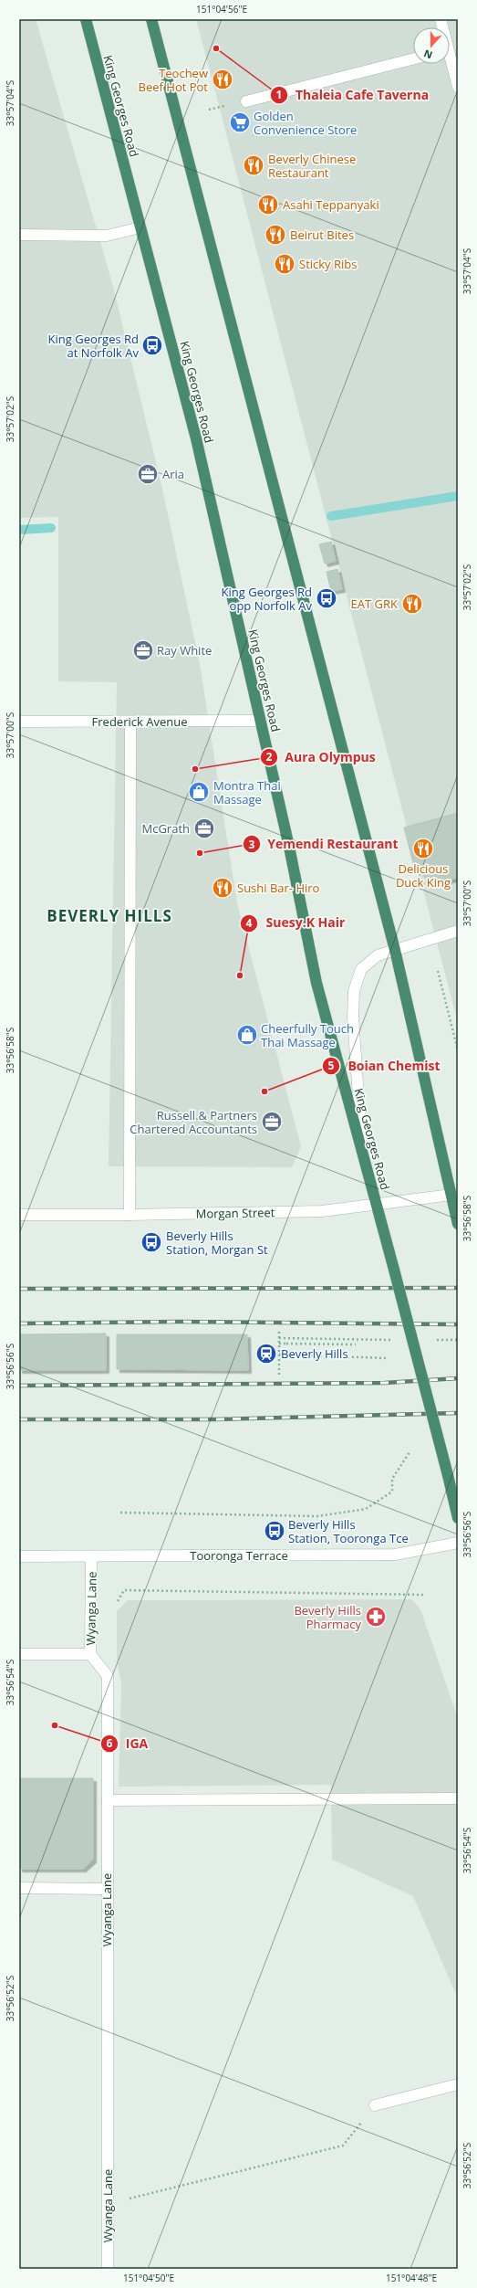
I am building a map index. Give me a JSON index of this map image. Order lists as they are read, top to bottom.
{
  "streets": {
    "highway": ["King Georges Road"],
    "street": [
      "Frederick Avenue",
      "Morgan Street",
      "Tooronga Terrace",
      "Wyanga Lane"
    ]
  },
  "crossings": [
    ["King Georges Road", "Frederick Avenue"],
    ["King Georges Road", "Morgan Street"],
    ["Tooronga Terrace", "Wyanga Lane"]
  ],
  "districts": ["BEVERLY HILLS"],
  "places": {
    "other": [
      "Thaleia Cafe Taverna",
      "Aura Olympus",
      "Yemendi Restaurant",
      "Suesy.K Hair",
      "Boian Chemist",
      "IGA"
    ],
    "restaurant": [
      "Teochew Beef Hot Pot",
      "Beverly Chinese Restaurant",
      "Asahi Teppanyaki",
      "Beirut Bites",
      "Sticky Ribs",
      "EAT GRK",
      "Delicious Duck King",
      "Sushi Bar- Hiro"
    ],
    "supermarket": ["Golden Convenience Store"],
    "bus stop": [
      "King Georges Rd at Norfolk Av",
      "King Georges Rd opp Norfolk Av",
      "Beverly Hills Station, Morgan St",
      "Beverly Hills Station, Tooronga Tce"
    ],
    "office": [
      "Aria",
      "Ray White",
      "McGrath",
      "Russell & Partners Chartered Accountants"
    ],
    "shop": ["Montra Thai Massage", "Cheerfully Touch Thai Massage"],
    "station": ["Beverly Hills"],
    "pharmacy": ["Beverly Hills Pharmacy"]
  },
  "north": "bottom",
  "coordinates": [
    "151°04'56\"E",
    "33°57'04\"S",
    "33°57'02\"S",
    "33°57'00\"S",
    "33°56'58\"S",
    "33°56'56\"S",
    "33°56'54\"S",
    "33°56'52\"S",
    "151°04'50\"E",
    "151°04'48\"E"
  ]
}
